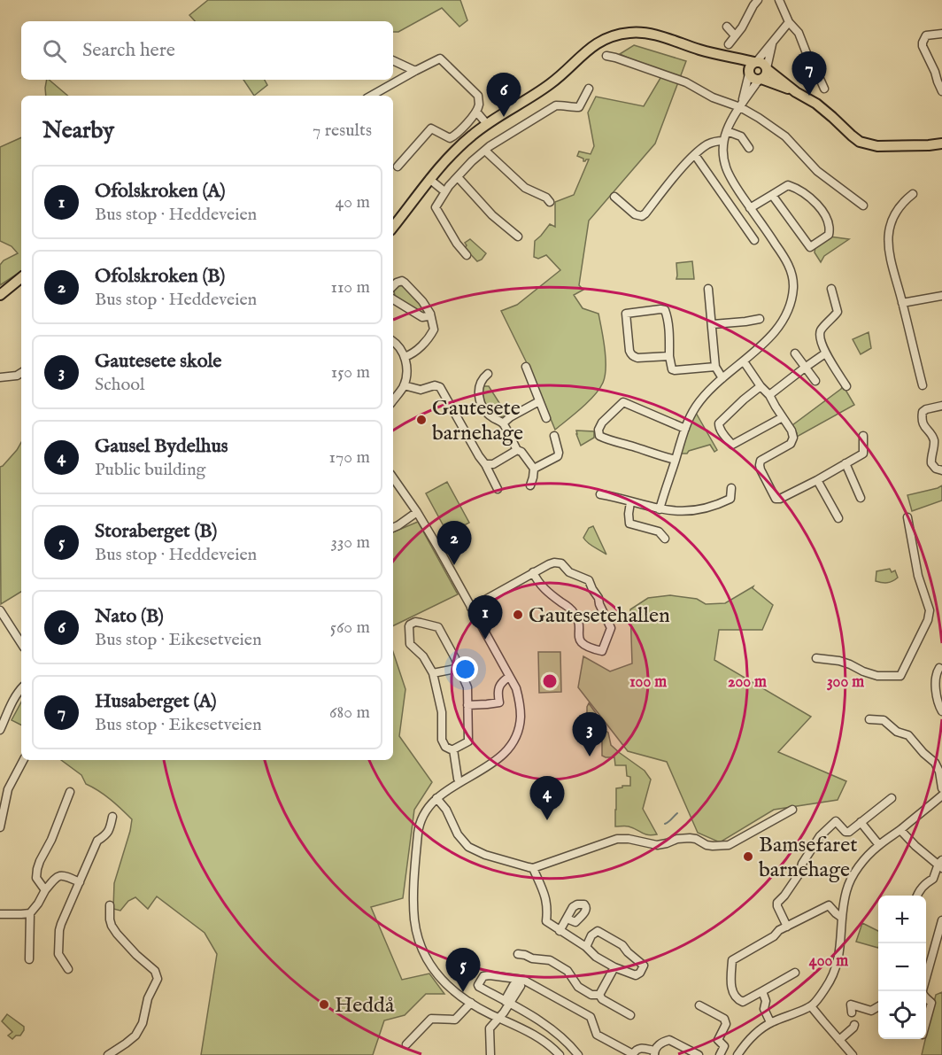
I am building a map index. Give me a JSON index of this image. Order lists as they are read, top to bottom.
{
  "places": [
    "Gautesete barnehage",
    "Gautesetehallen",
    "Bamsefaret barnehage",
    "Heddå"
  ],
  "page": {
    "search": "Search here",
    "pins": [
      "7",
      "6",
      "2",
      "1",
      "3",
      "4",
      "5"
    ],
    "heading": ["Nearby", "7 results"],
    "list": [
      {
        "mark": "1",
        "name": "Ofolskroken (A)",
        "note": "Bus stop · Heddeveien",
        "value": "40 m"
      },
      {
        "mark": "2",
        "name": "Ofolskroken (B)",
        "note": "Bus stop · Heddeveien",
        "value": "110 m"
      },
      {
        "mark": "3",
        "name": "Gautesete skole",
        "note": "School",
        "value": "150 m"
      },
      {
        "mark": "4",
        "name": "Gausel Bydelhus",
        "note": "Public building",
        "value": "170 m"
      },
      {
        "mark": "5",
        "name": "Storaberget (B)",
        "note": "Bus stop · Heddeveien",
        "value": "330 m"
      },
      {
        "mark": "6",
        "name": "Nato (B)",
        "note": "Bus stop · Eikesetveien",
        "value": "560 m"
      },
      {
        "mark": "7",
        "name": "Husaberget (A)",
        "note": "Bus stop · Eikesetveien",
        "value": "680 m"
      }
    ],
    "map_buttons": ["+", "−"]
  },
  "rings": [
    "100 m",
    "200 m",
    "300 m",
    "400 m"
  ]
}
